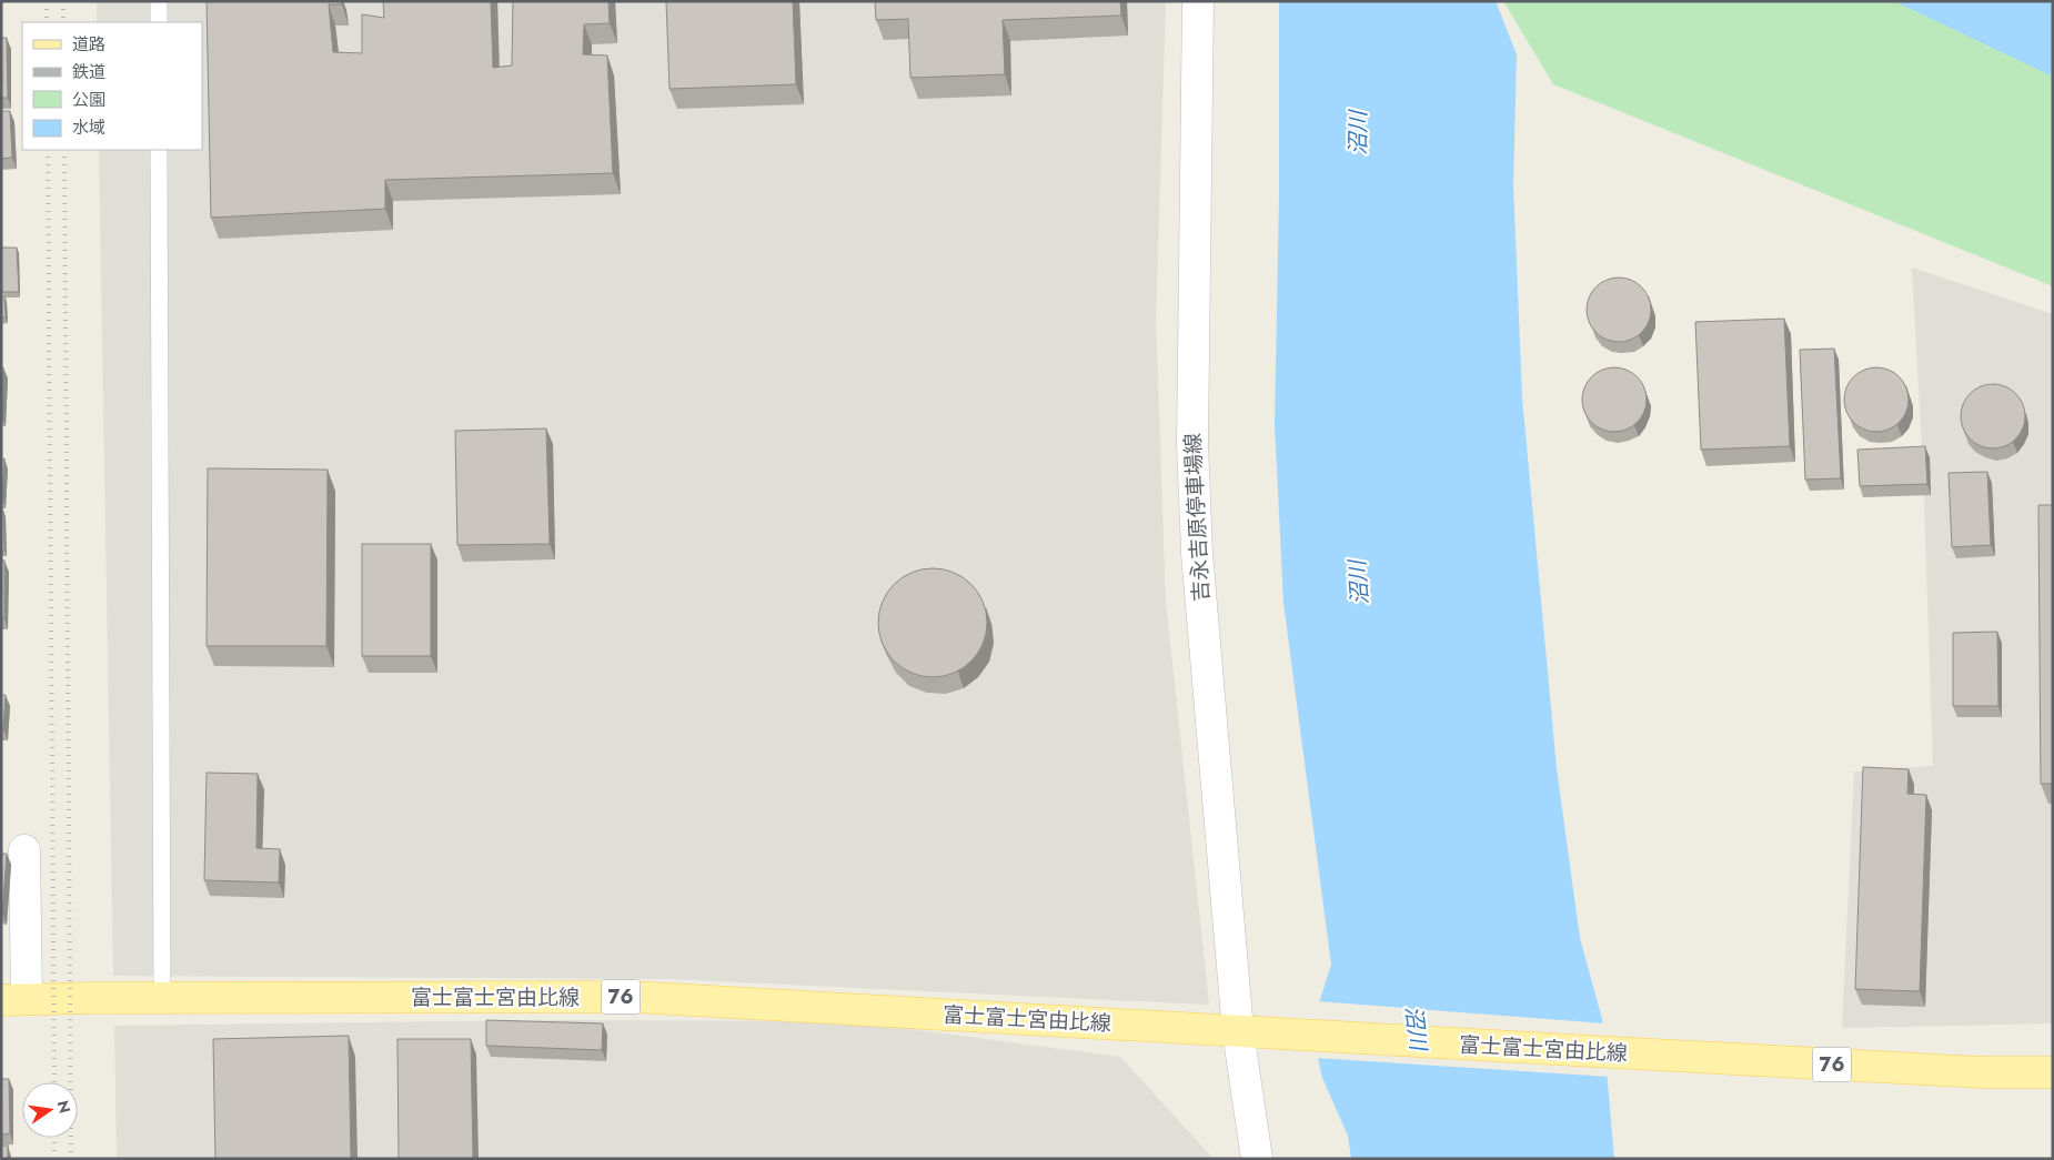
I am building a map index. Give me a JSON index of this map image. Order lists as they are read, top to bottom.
{
  "streets": {
    "main road": ["吉永吉原停車場線", "富士富士宮由比線", "76"]
  },
  "crossings": [
    ["吉永吉原停車場線", "富士富士宮由比線"]
  ],
  "water": ["沼川"],
  "legend": [
    "道路",
    "鉄道",
    "公園",
    "水域"
  ],
  "north": "right"
}
